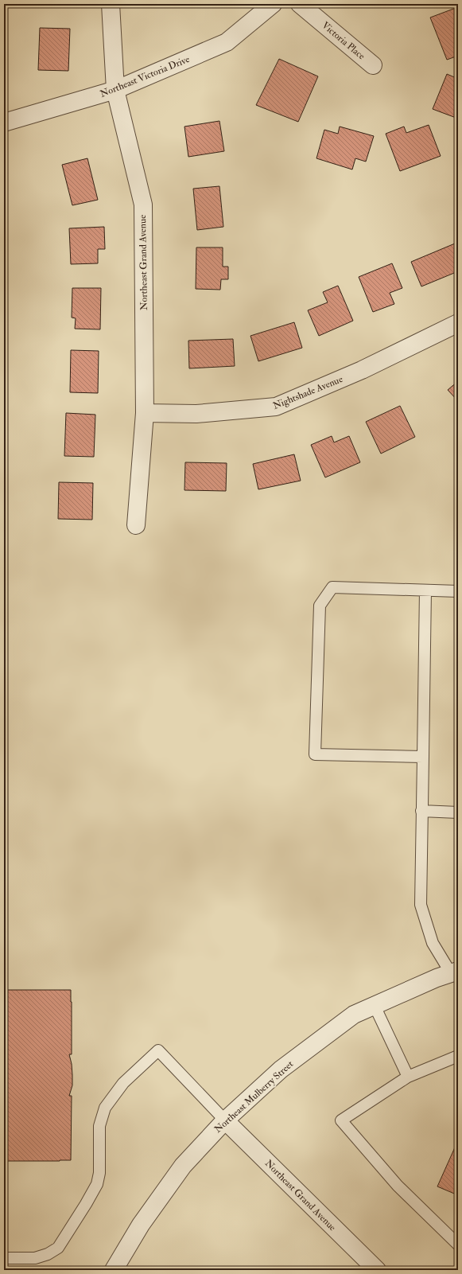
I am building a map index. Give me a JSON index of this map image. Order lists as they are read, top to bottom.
{
  "streets": {
    "street": [
      "Victoria Place",
      "Northeast Victoria Drive",
      "Northeast Grand Avenue",
      "Nightshade Avenue",
      "Northeast Mulberry Street"
    ]
  },
  "crossings": [
    ["Northeast Victoria Drive", "Northeast Grand Avenue"],
    ["Northeast Grand Avenue", "Nightshade Avenue"],
    ["Northeast Grand Avenue", "Northeast Mulberry Street"]
  ]
}
